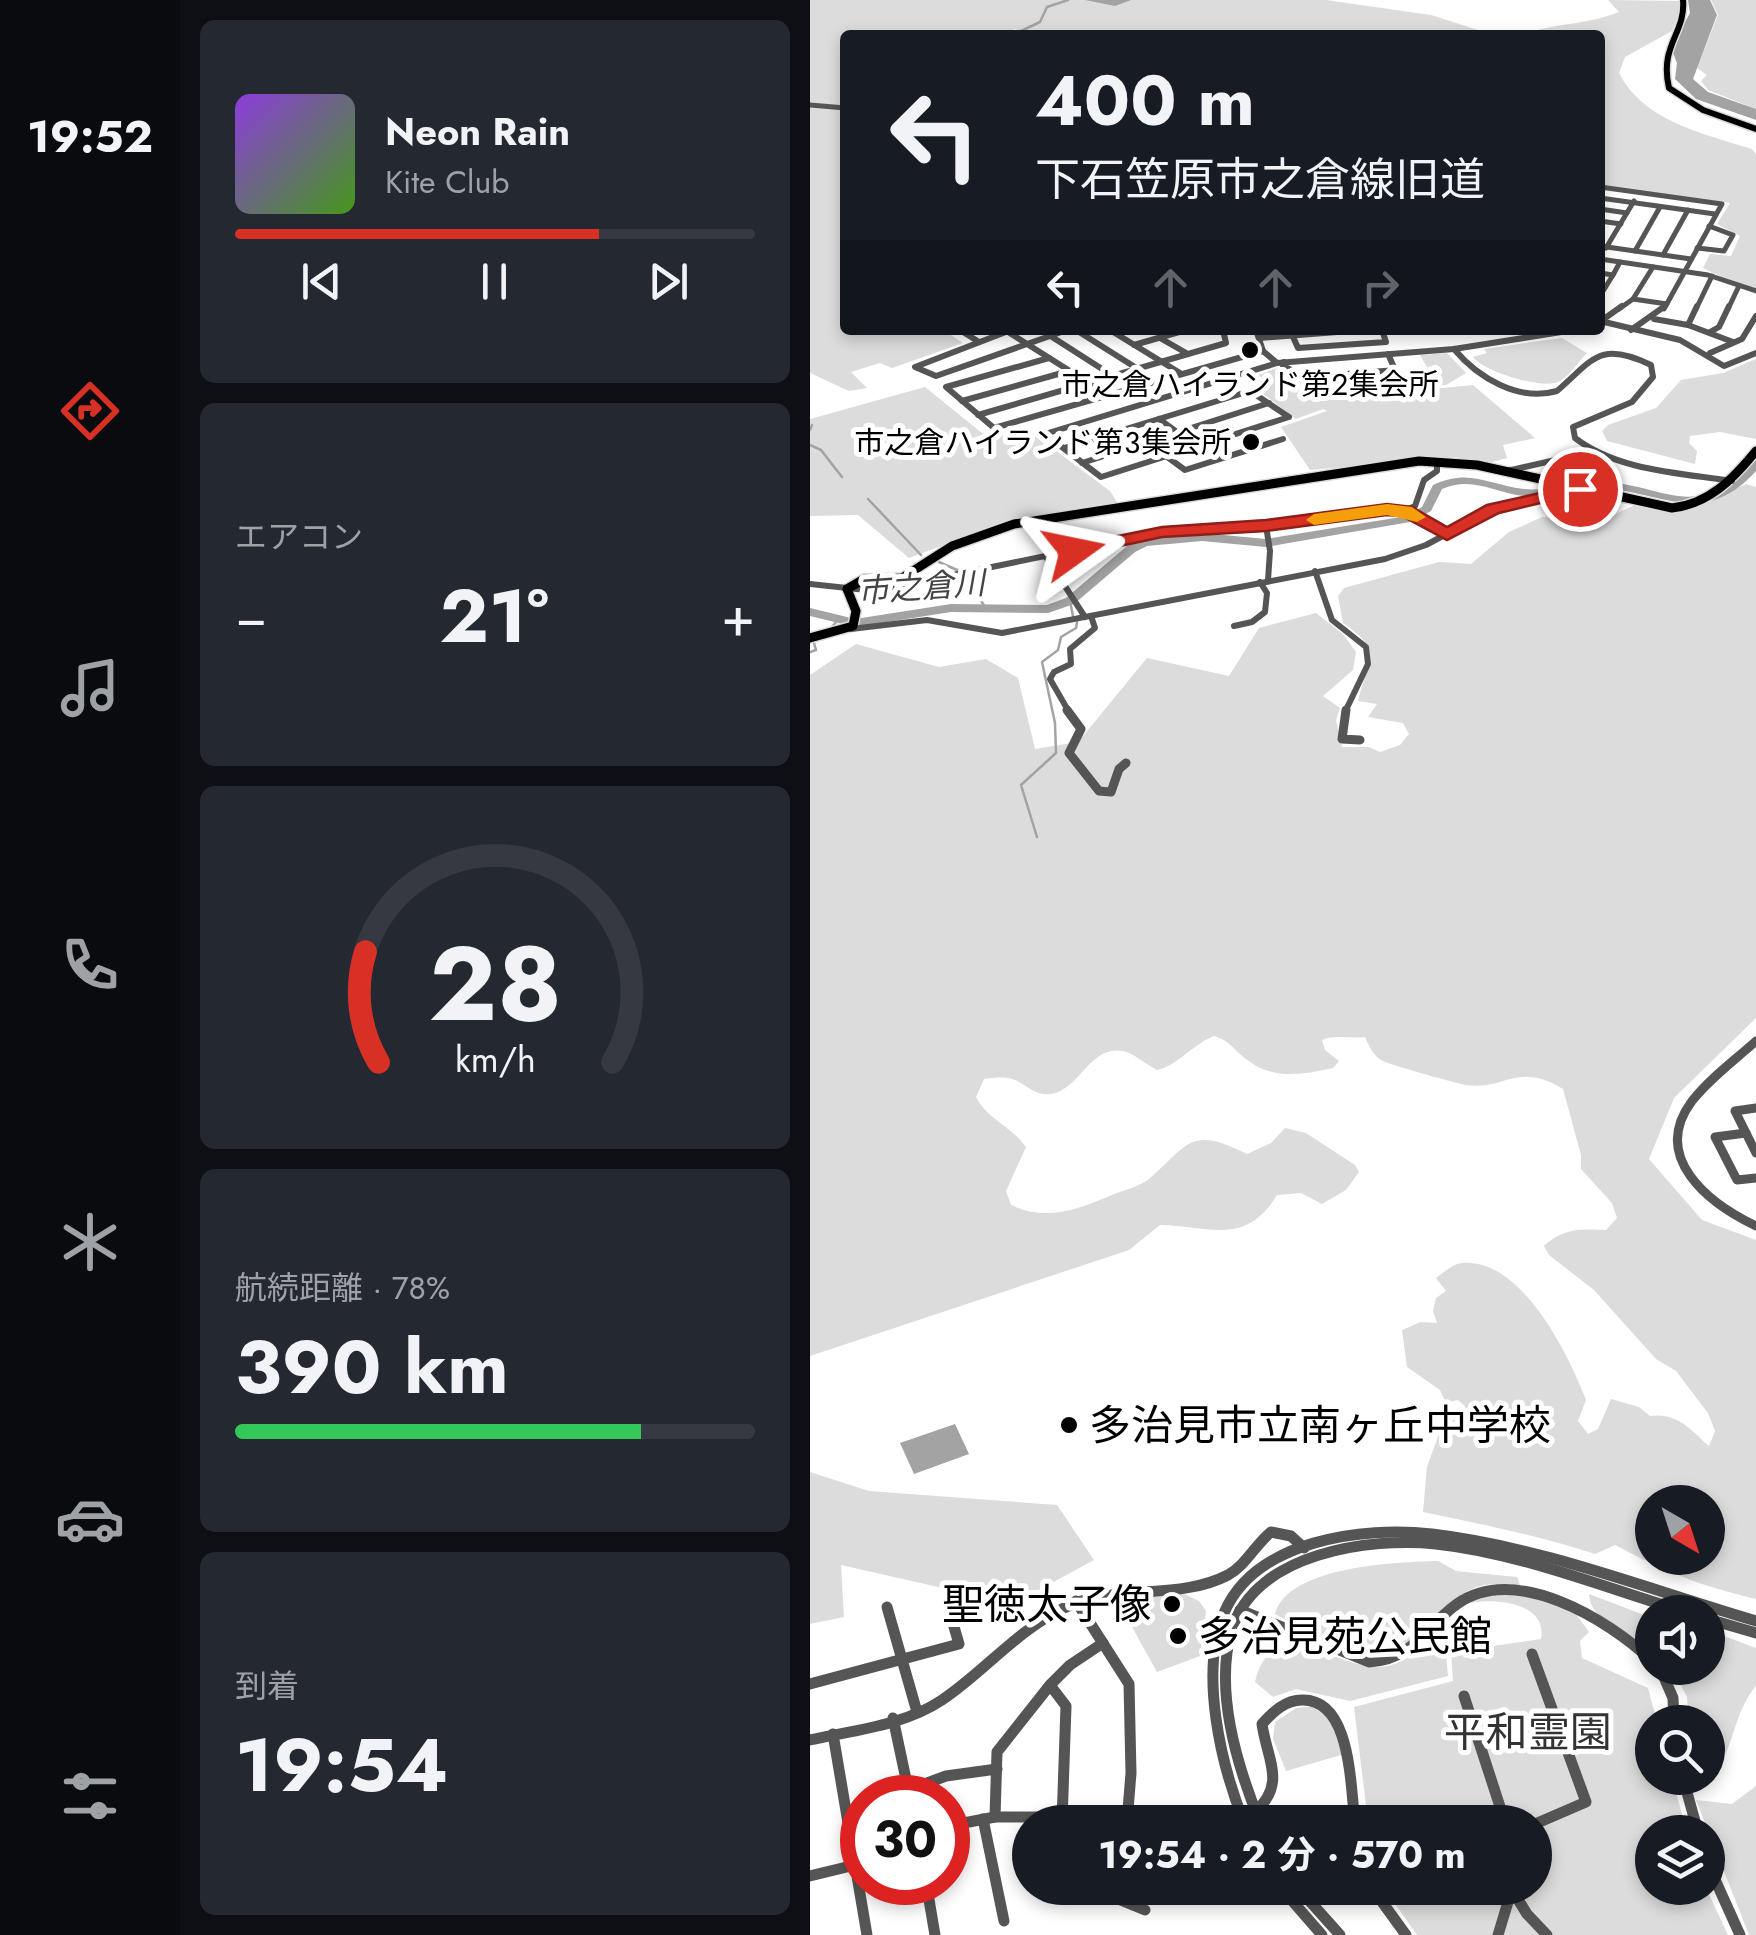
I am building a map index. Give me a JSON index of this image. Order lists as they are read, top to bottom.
{
  "water": ["市之倉川"],
  "parks": ["平和霊園"],
  "places": [
    "市之倉ハイランド第２集会所",
    "市之倉ハイランド第３集会所",
    "多治見市立南ヶ丘中学校",
    "聖徳太子像",
    "多治見苑公民館"
  ],
  "north": "bottom right",
  "page": {
    "tabs": "19:52",
    "turn": ["400 m", "下石笠原市之倉線旧道"],
    "song": ["Neon Rain", "Kite Club"],
    "tile": [
      "エアコン",
      ["航続距離 · 78%", "390 km"],
      ["到着", "19:54"]
    ],
    "heat": ["−", "21°", "+"],
    "limit": "30",
    "trip": "19:54 · 2 分 · 570 m",
    "gauge": ["28", "km/h"]
  }
}
